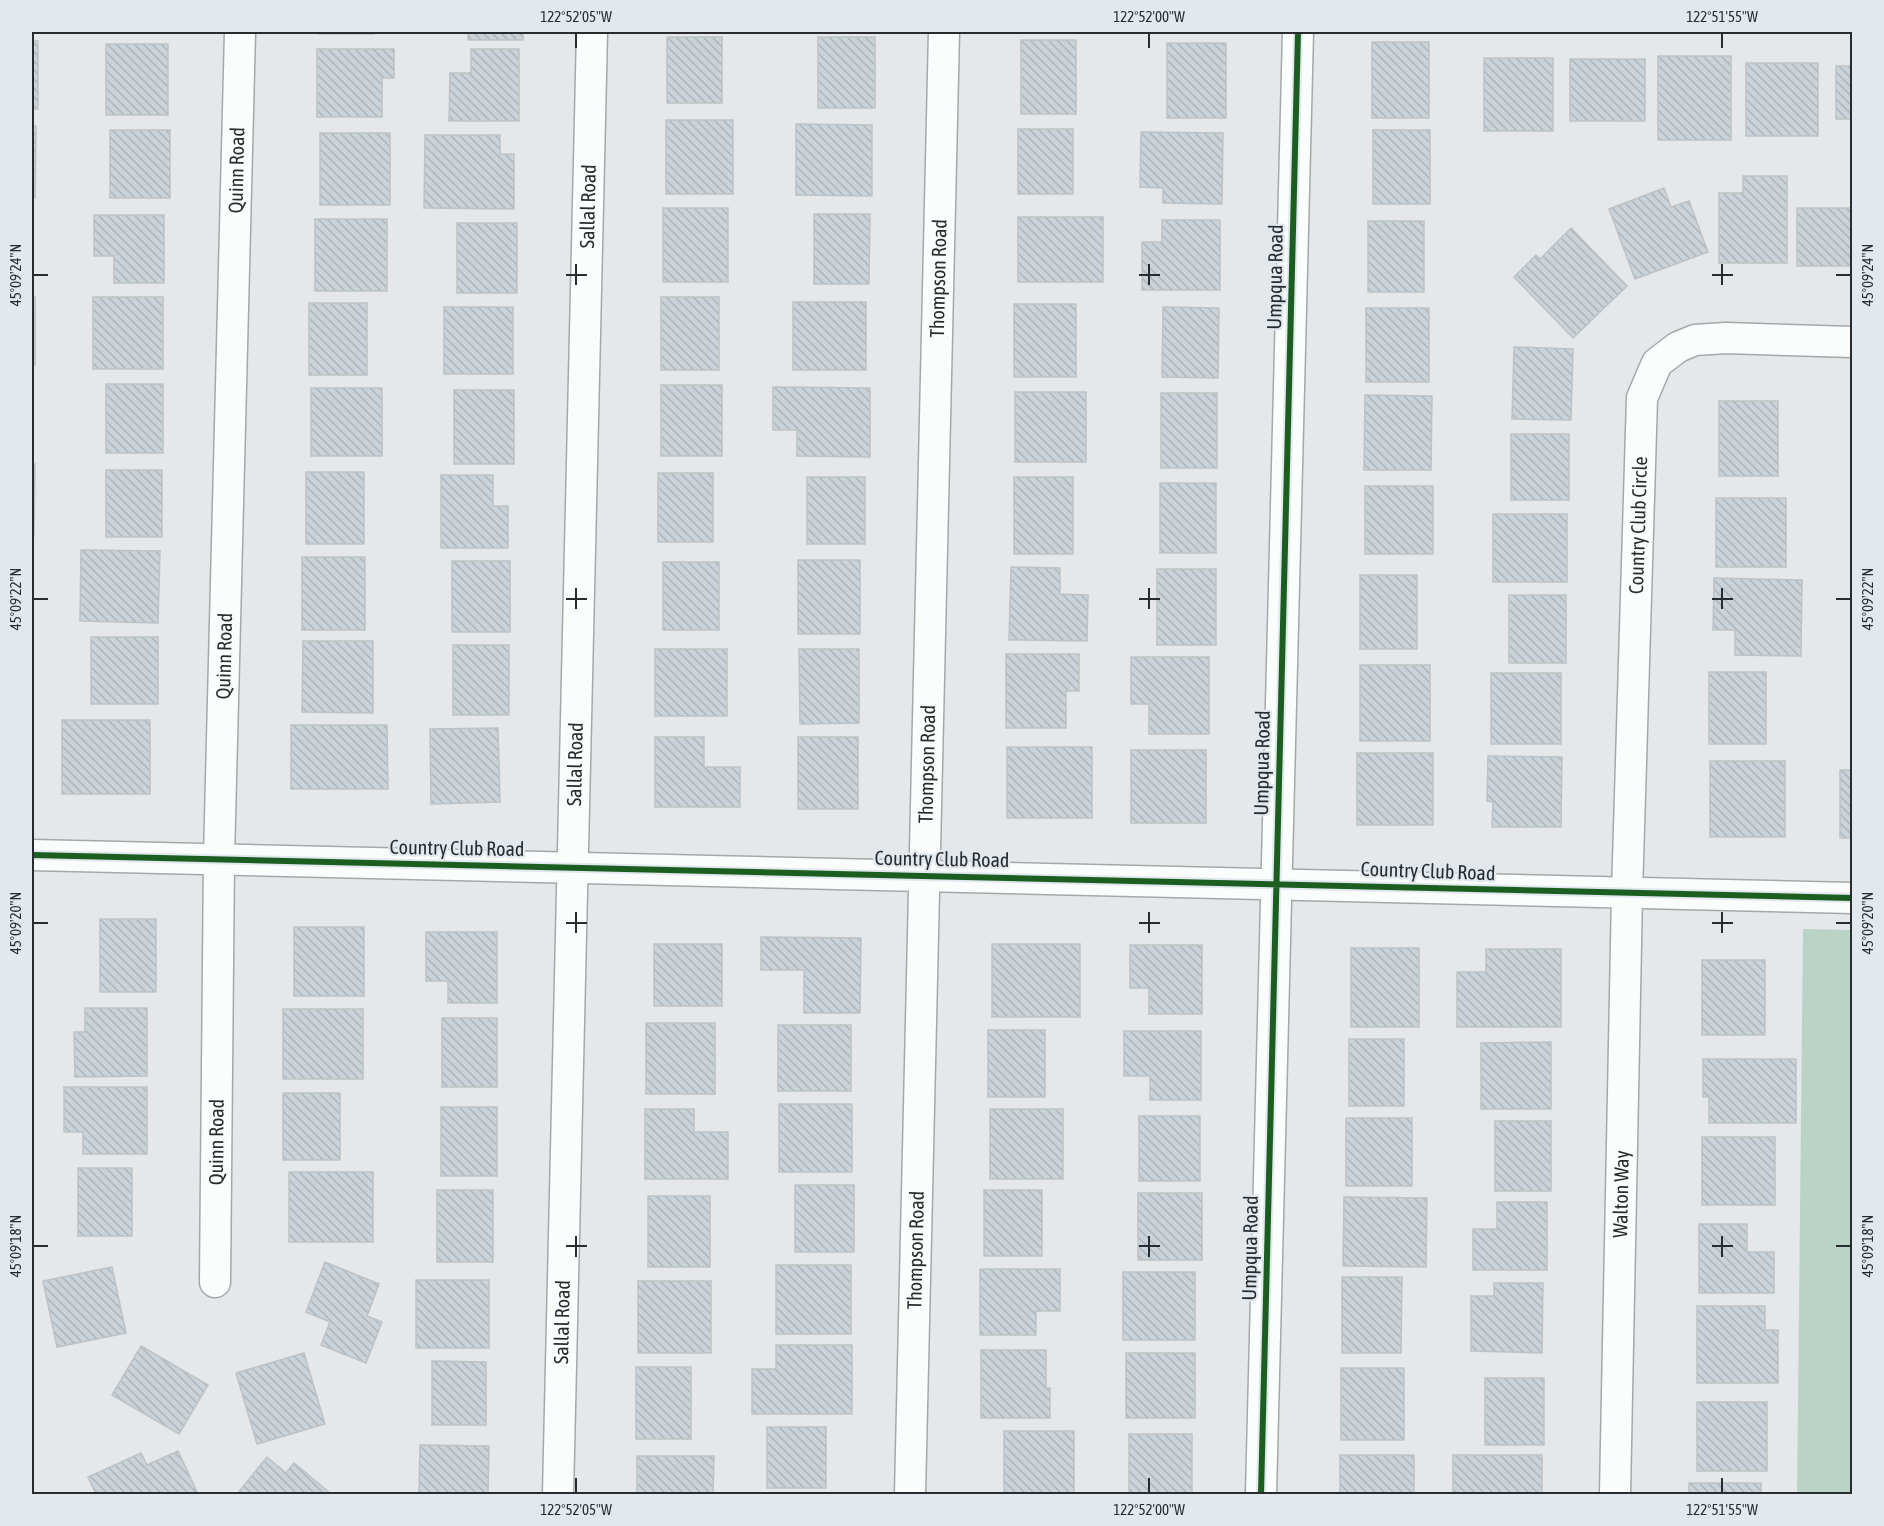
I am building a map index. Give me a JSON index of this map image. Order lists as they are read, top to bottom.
{
  "streets": {
    "street": [
      "Quinn Road",
      "Sallal Road",
      "Thompson Road",
      "Umpqua Road",
      "Country Club Circle",
      "Country Club Road",
      "Walton Way"
    ]
  },
  "crossings": [
    ["Quinn Road", "Country Club Road"],
    ["Sallal Road", "Country Club Road"],
    ["Thompson Road", "Country Club Road"],
    ["Umpqua Road", "Country Club Road"],
    ["Country Club Circle", "Country Club Road"],
    ["Country Club Circle", "Walton Way"],
    ["Country Club Road", "Walton Way"]
  ],
  "coordinates": [
    "122°52'05\"W",
    "122°52'00\"W",
    "122°51'55\"W",
    "45°09'24\"N",
    "45°09'22\"N",
    "45°09'20\"N",
    "45°09'18\"N"
  ]
}
